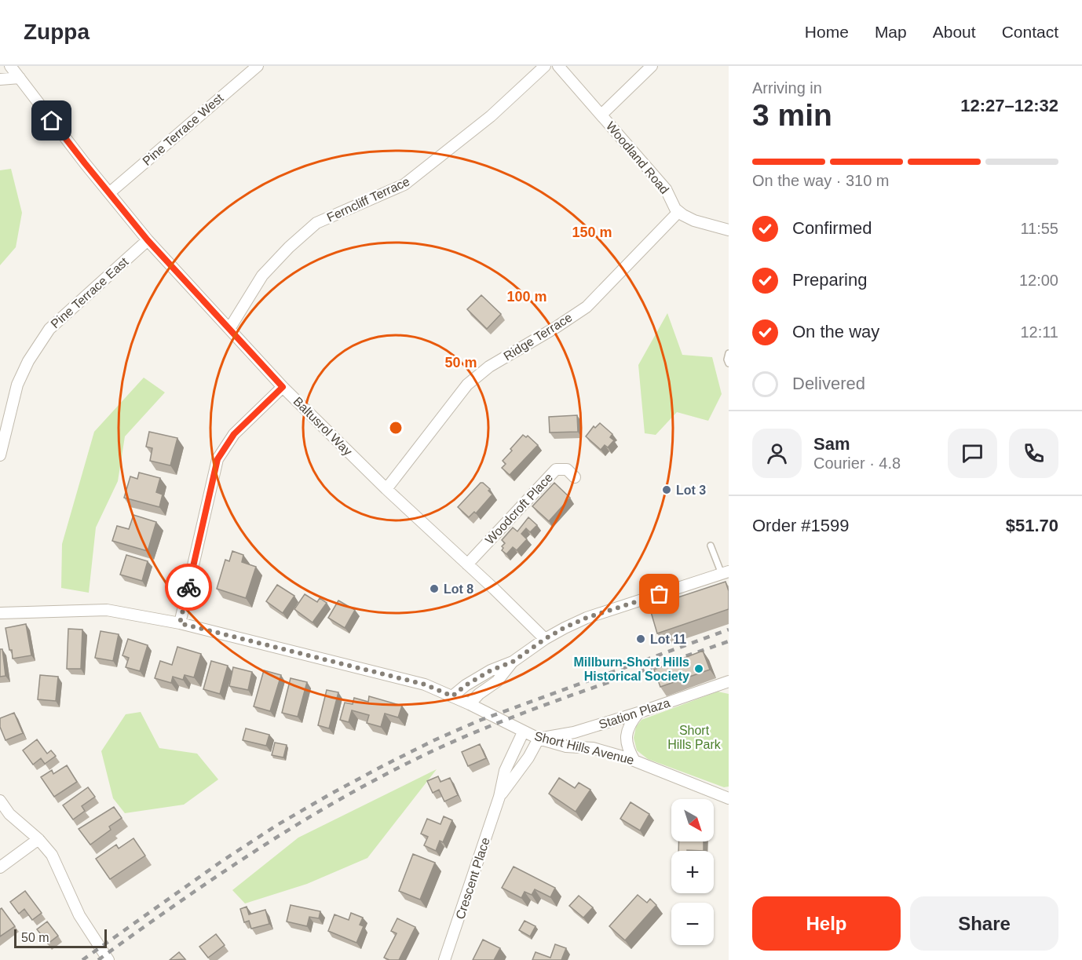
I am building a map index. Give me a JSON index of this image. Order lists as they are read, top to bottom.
{
  "streets": {
    "street": [
      "Pine Terrace West",
      "Woodland Road",
      "Ferncliff Terrace",
      "Pine Terrace East",
      "Ridge Terrace",
      "Baltusrol Way",
      "Woodcroft Place",
      "Station Plaza",
      "Short Hills Avenue",
      "Crescent Place"
    ]
  },
  "crossings": [
    ["Pine Terrace West", "Baltusrol Way"],
    ["Woodland Road", "Ridge Terrace"],
    ["Ferncliff Terrace", "Baltusrol Way"],
    ["Pine Terrace East", "Baltusrol Way"],
    ["Ridge Terrace", "Baltusrol Way"],
    ["Baltusrol Way", "Woodcroft Place"],
    ["Station Plaza", "Short Hills Avenue"],
    ["Station Plaza", "Crescent Place"],
    ["Short Hills Avenue", "Crescent Place"]
  ],
  "parks": ["Short Hills Park"],
  "places": [
    "Lot 3",
    "Lot 8",
    "Lot 11",
    "Millburn-Short Hills Historical Society"
  ],
  "scale_bar": "50 m",
  "north": "bottom right",
  "page": {
    "header": "Zuppa",
    "nav": [
      "Home",
      "Map",
      "About",
      "Contact"
    ],
    "heading": ["3 min", "Arriving in", "12:27–12:32"],
    "panel": [
      "Sam",
      "Courier · 4.8",
      "Order #1599",
      "$51.70"
    ],
    "bar": "On the way · 310 m",
    "list": [
      ["Confirmed", "11:55"],
      ["Preparing", "12:00"],
      ["On the way", "12:11"],
      "Delivered"
    ],
    "map_buttons": ["+", "−"],
    "buttons": ["Help", "Share"],
    "scale": "50 m"
  },
  "rings": ["150 m", "100 m", "50 m"]
}
